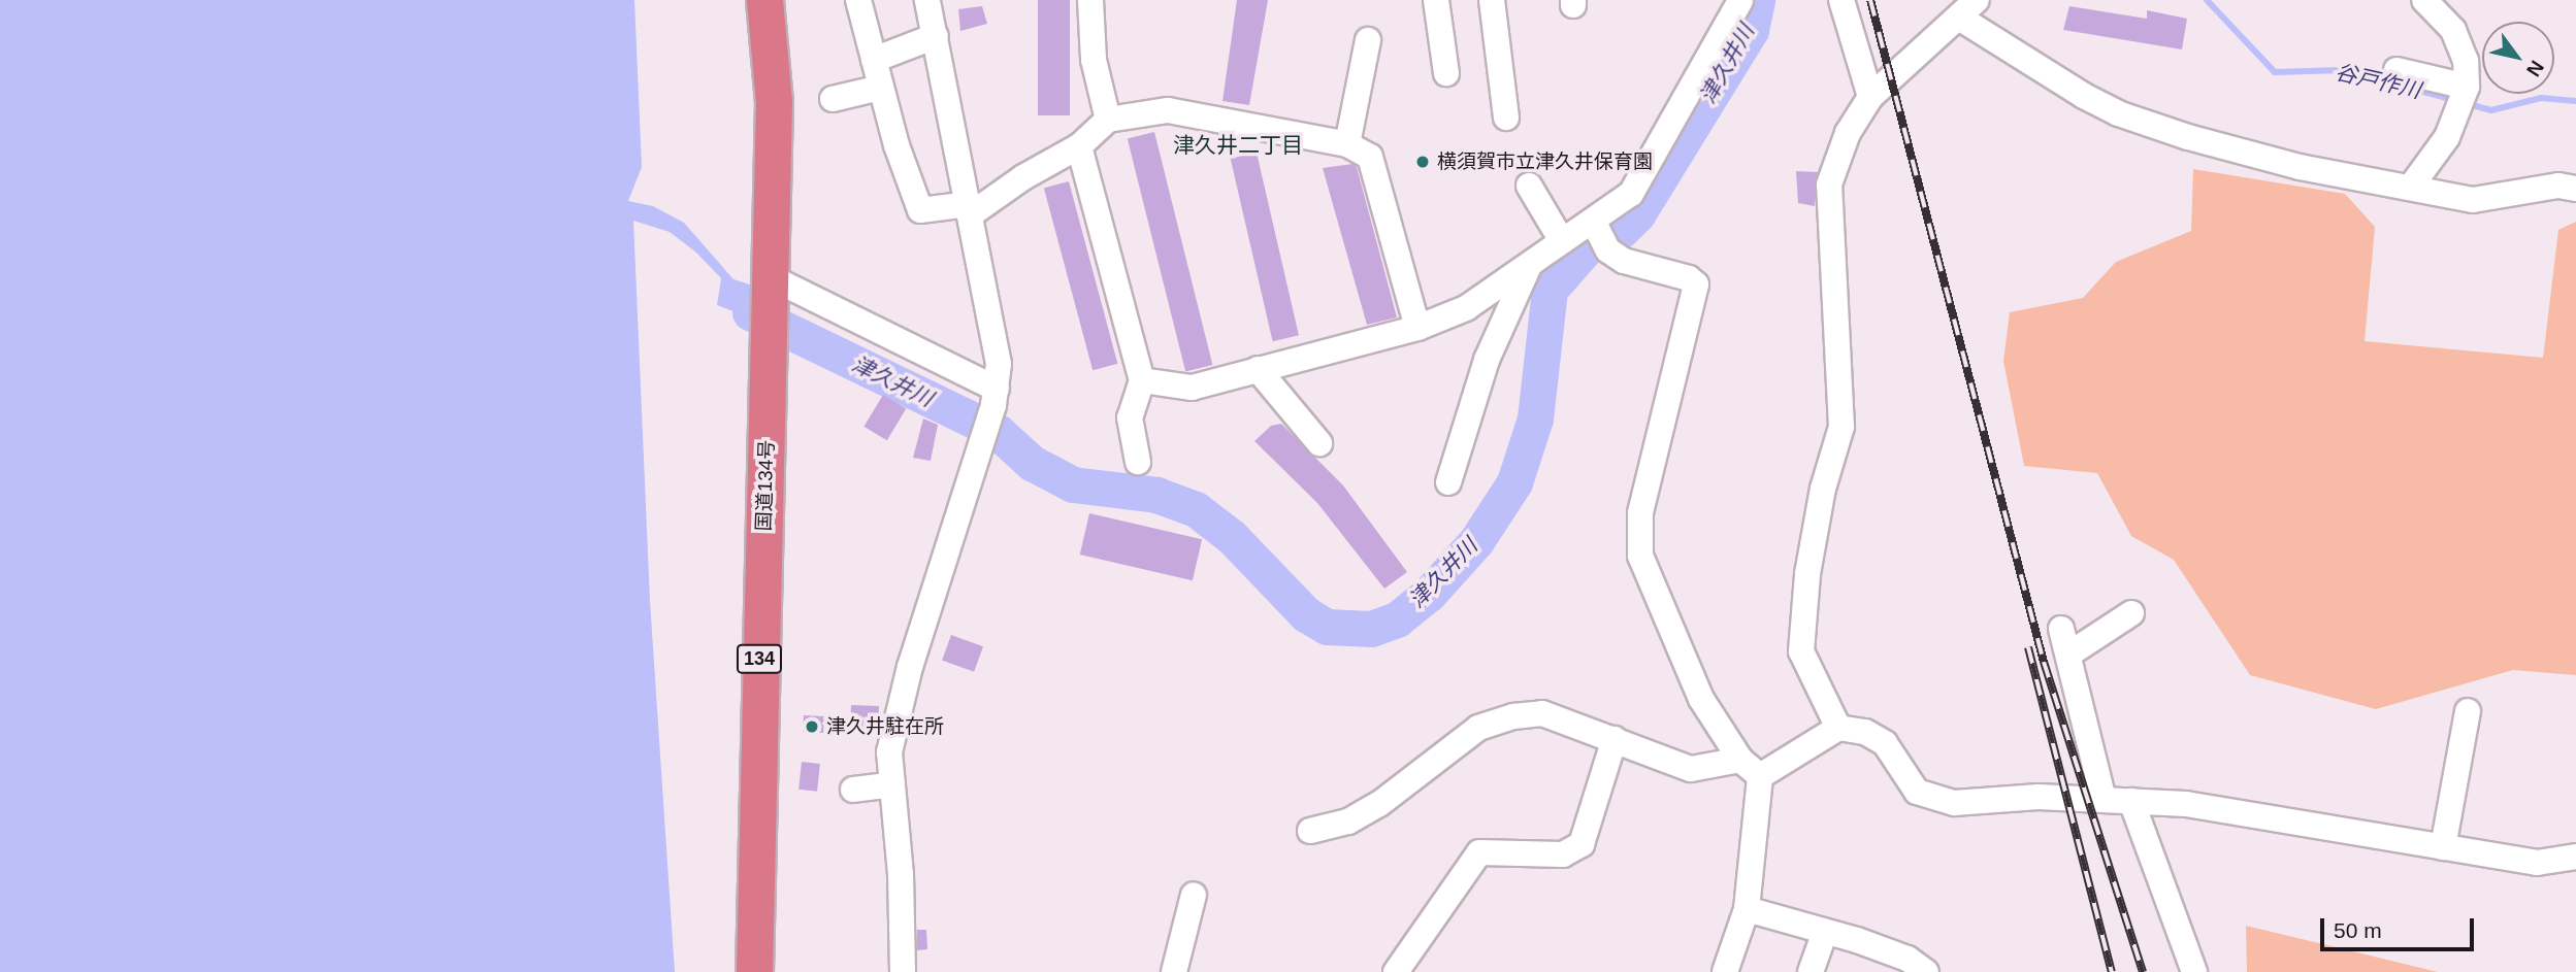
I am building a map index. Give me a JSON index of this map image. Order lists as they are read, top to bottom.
{
  "streets": {
    "highway": ["国道134号", "134"]
  },
  "districts": ["津久井二丁目"],
  "water": ["津久井川", "谷戸作川"],
  "places": ["横須賀市立津久井保育園", "津久井駐在所"],
  "scale_bar": "50 m",
  "north": "bottom right"
}
